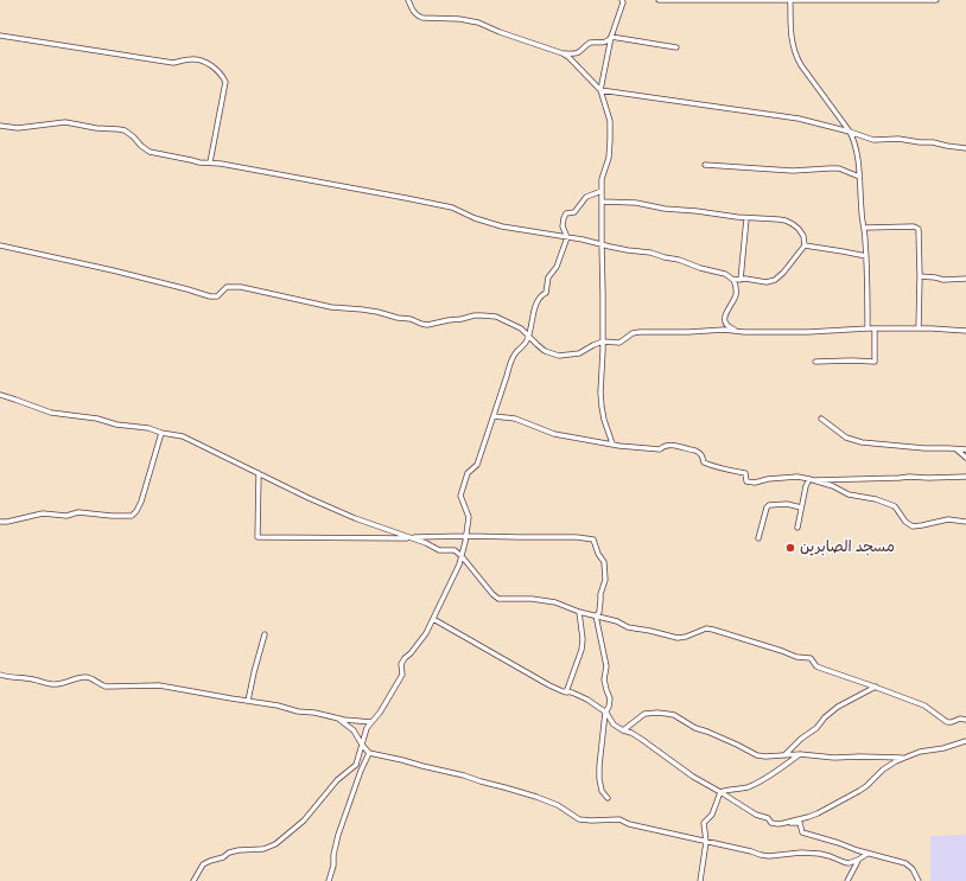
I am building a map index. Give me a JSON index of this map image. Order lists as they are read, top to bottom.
{
  "places": ["مسجد الصابرين"]
}
